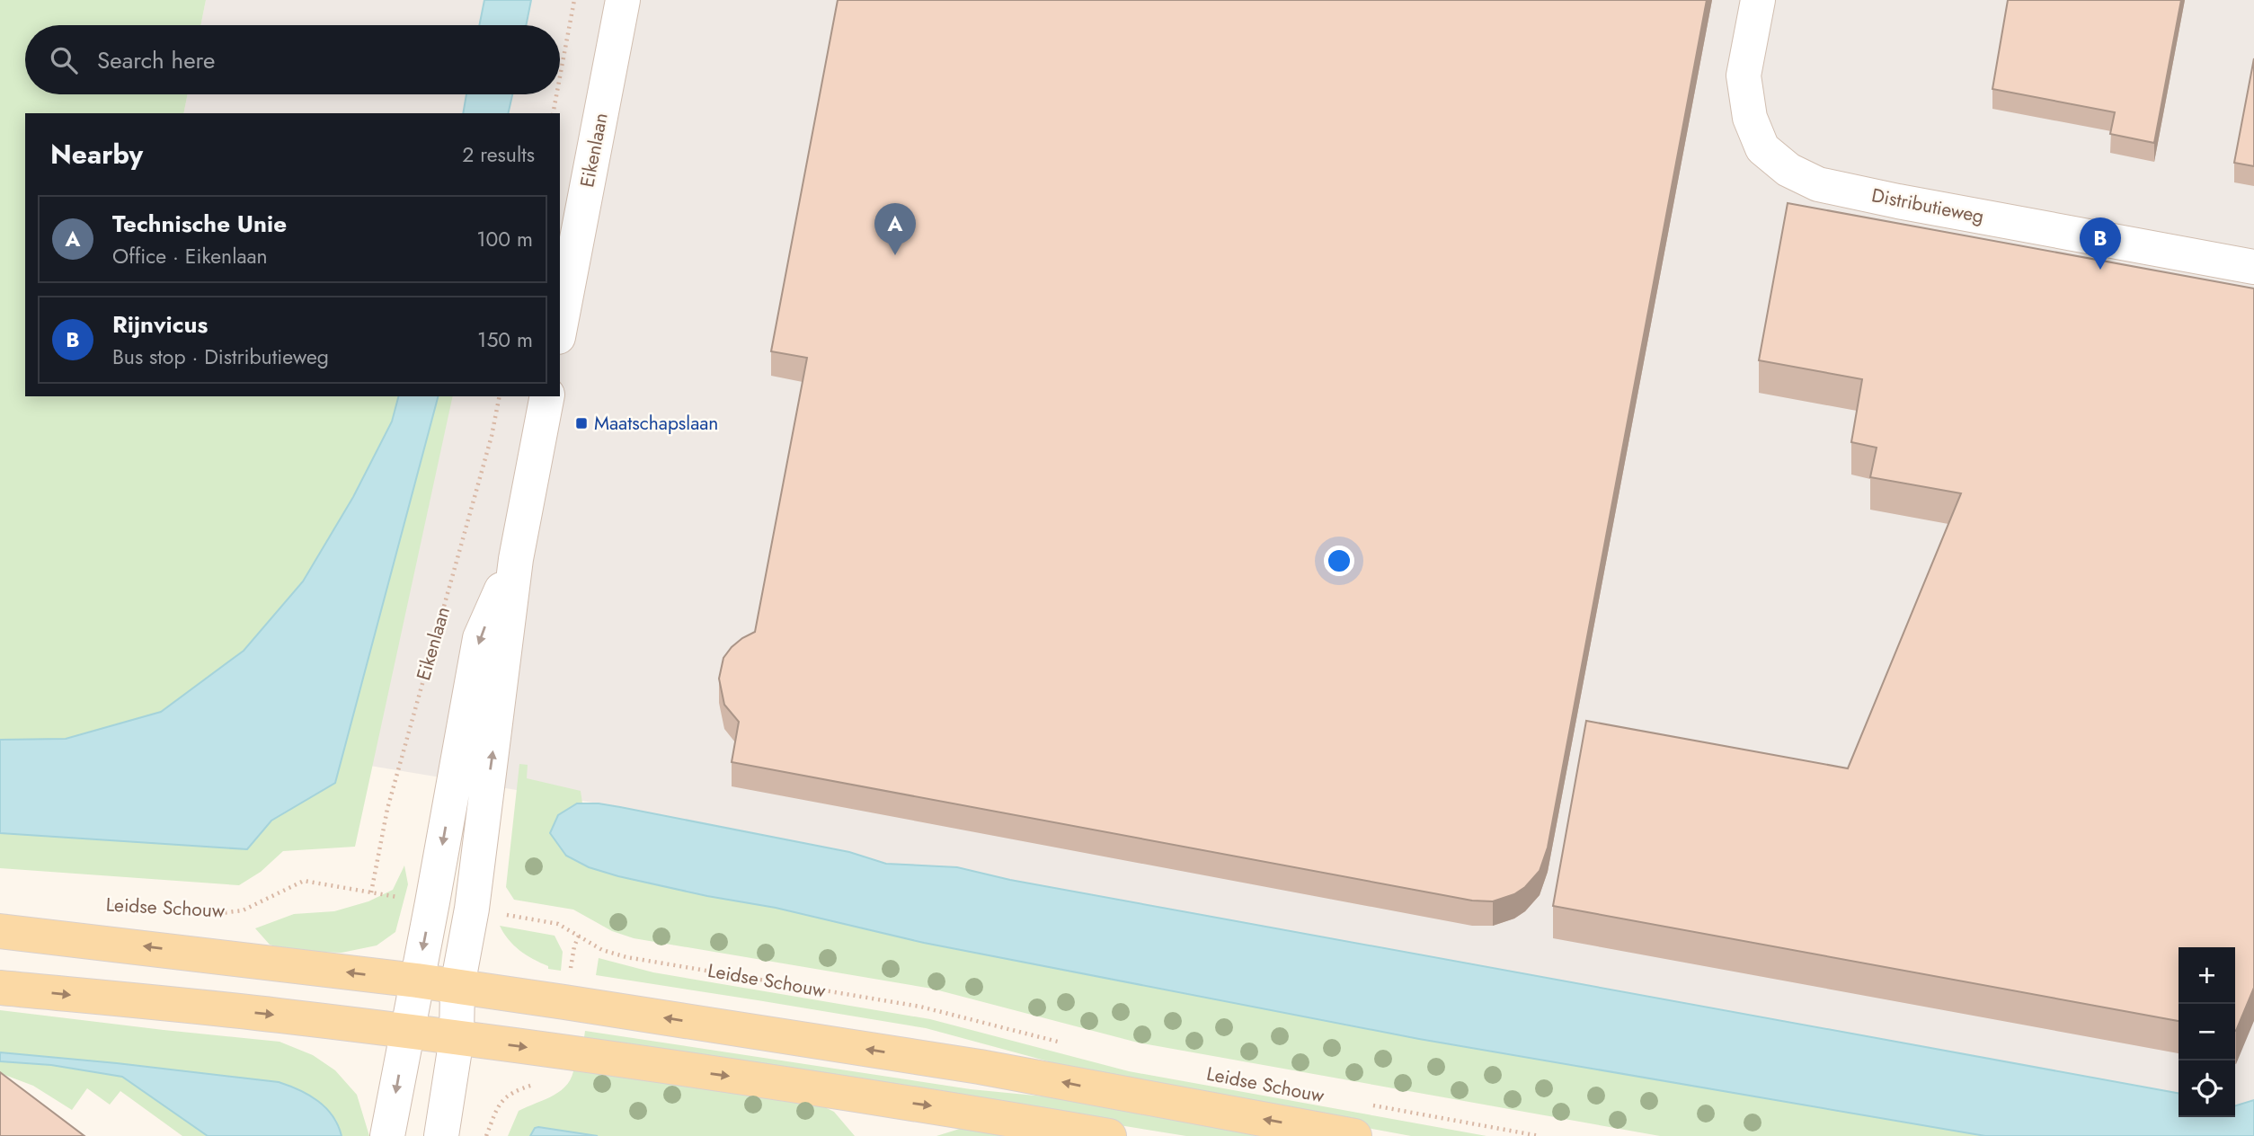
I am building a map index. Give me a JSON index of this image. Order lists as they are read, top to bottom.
{
  "streets": {
    "main road": ["Leidse Schouw"],
    "street": ["Eikenlaan", "Distributieweg"]
  },
  "crossings": [
    ["Eikenlaan", "Leidse Schouw"]
  ],
  "places": {
    "transit": ["Maatschapslaan"]
  },
  "page": {
    "search": "Search here",
    "heading": ["Nearby", "2 results"],
    "list": [
      {
        "mark": "A",
        "name": "Technische Unie",
        "note": "Office · Eikenlaan",
        "value": "100 m"
      },
      {
        "mark": "B",
        "name": "Rijnvicus",
        "note": "Bus stop · Distributieweg",
        "value": "150 m"
      }
    ],
    "pins": ["A", "B"],
    "map_buttons": ["+", "−"]
  }
}
